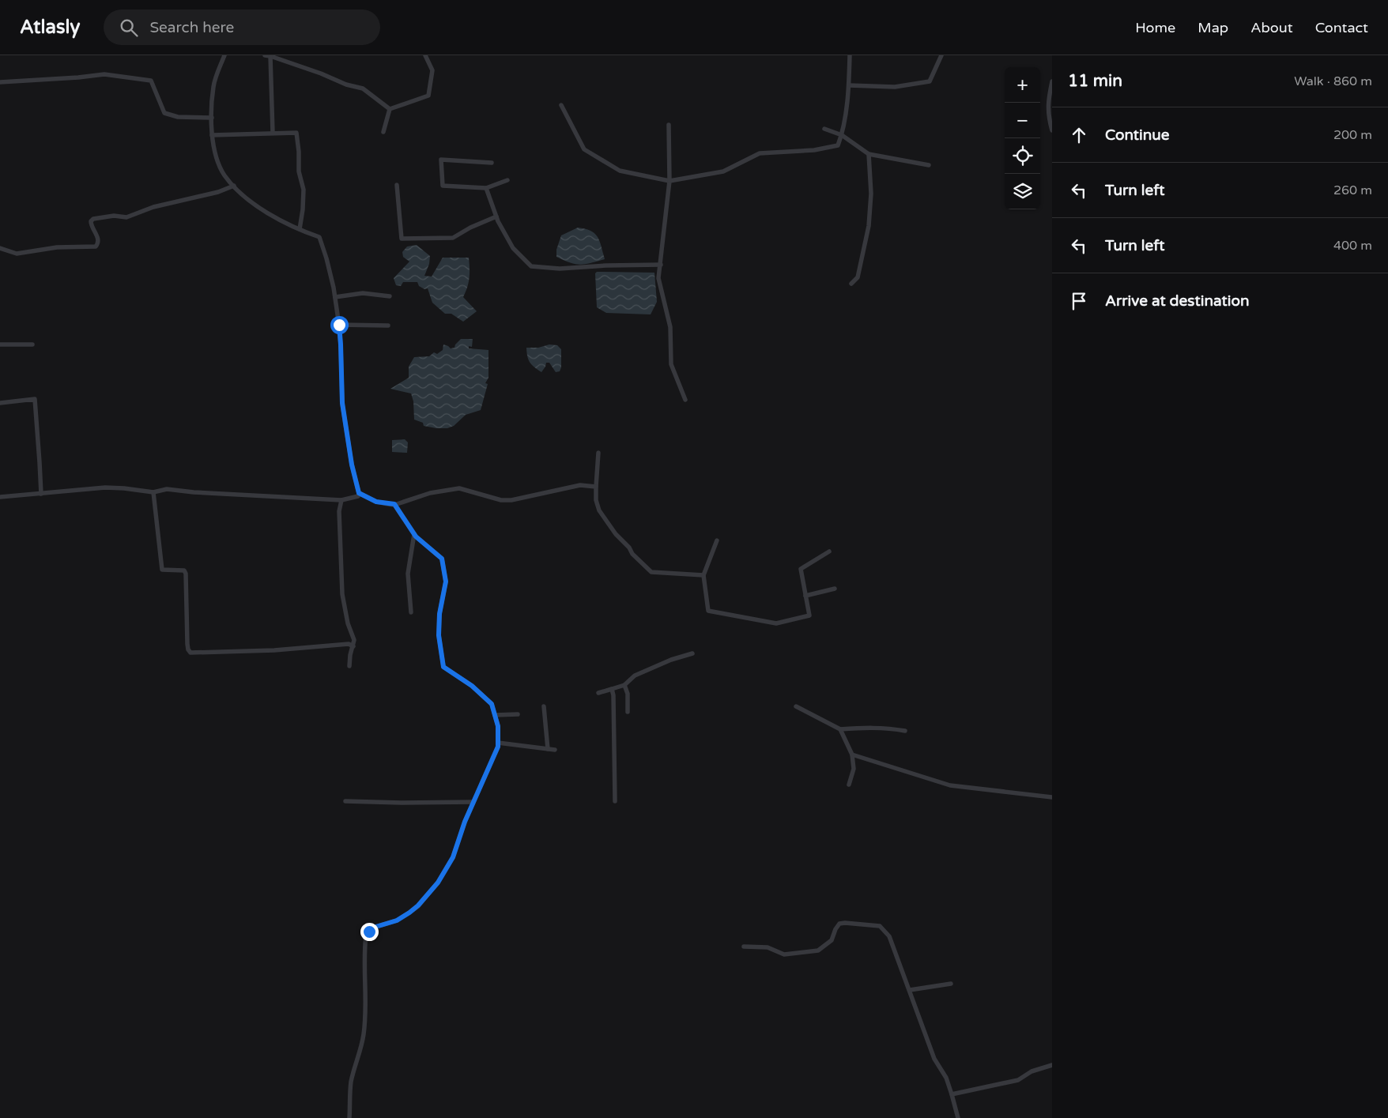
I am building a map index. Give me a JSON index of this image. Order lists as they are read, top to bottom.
{
  "page": {
    "header": "Atlasly",
    "search": "Search here",
    "nav": [
      "Home",
      "Map",
      "About",
      "Contact"
    ],
    "heading": ["11 min", "Walk · 860 m"],
    "map_buttons": ["+", "−"],
    "list": [
      ["Continue", "200 m"],
      ["Turn left", "260 m"],
      ["Turn left", "400 m"],
      "Arrive at destination"
    ]
  }
}
